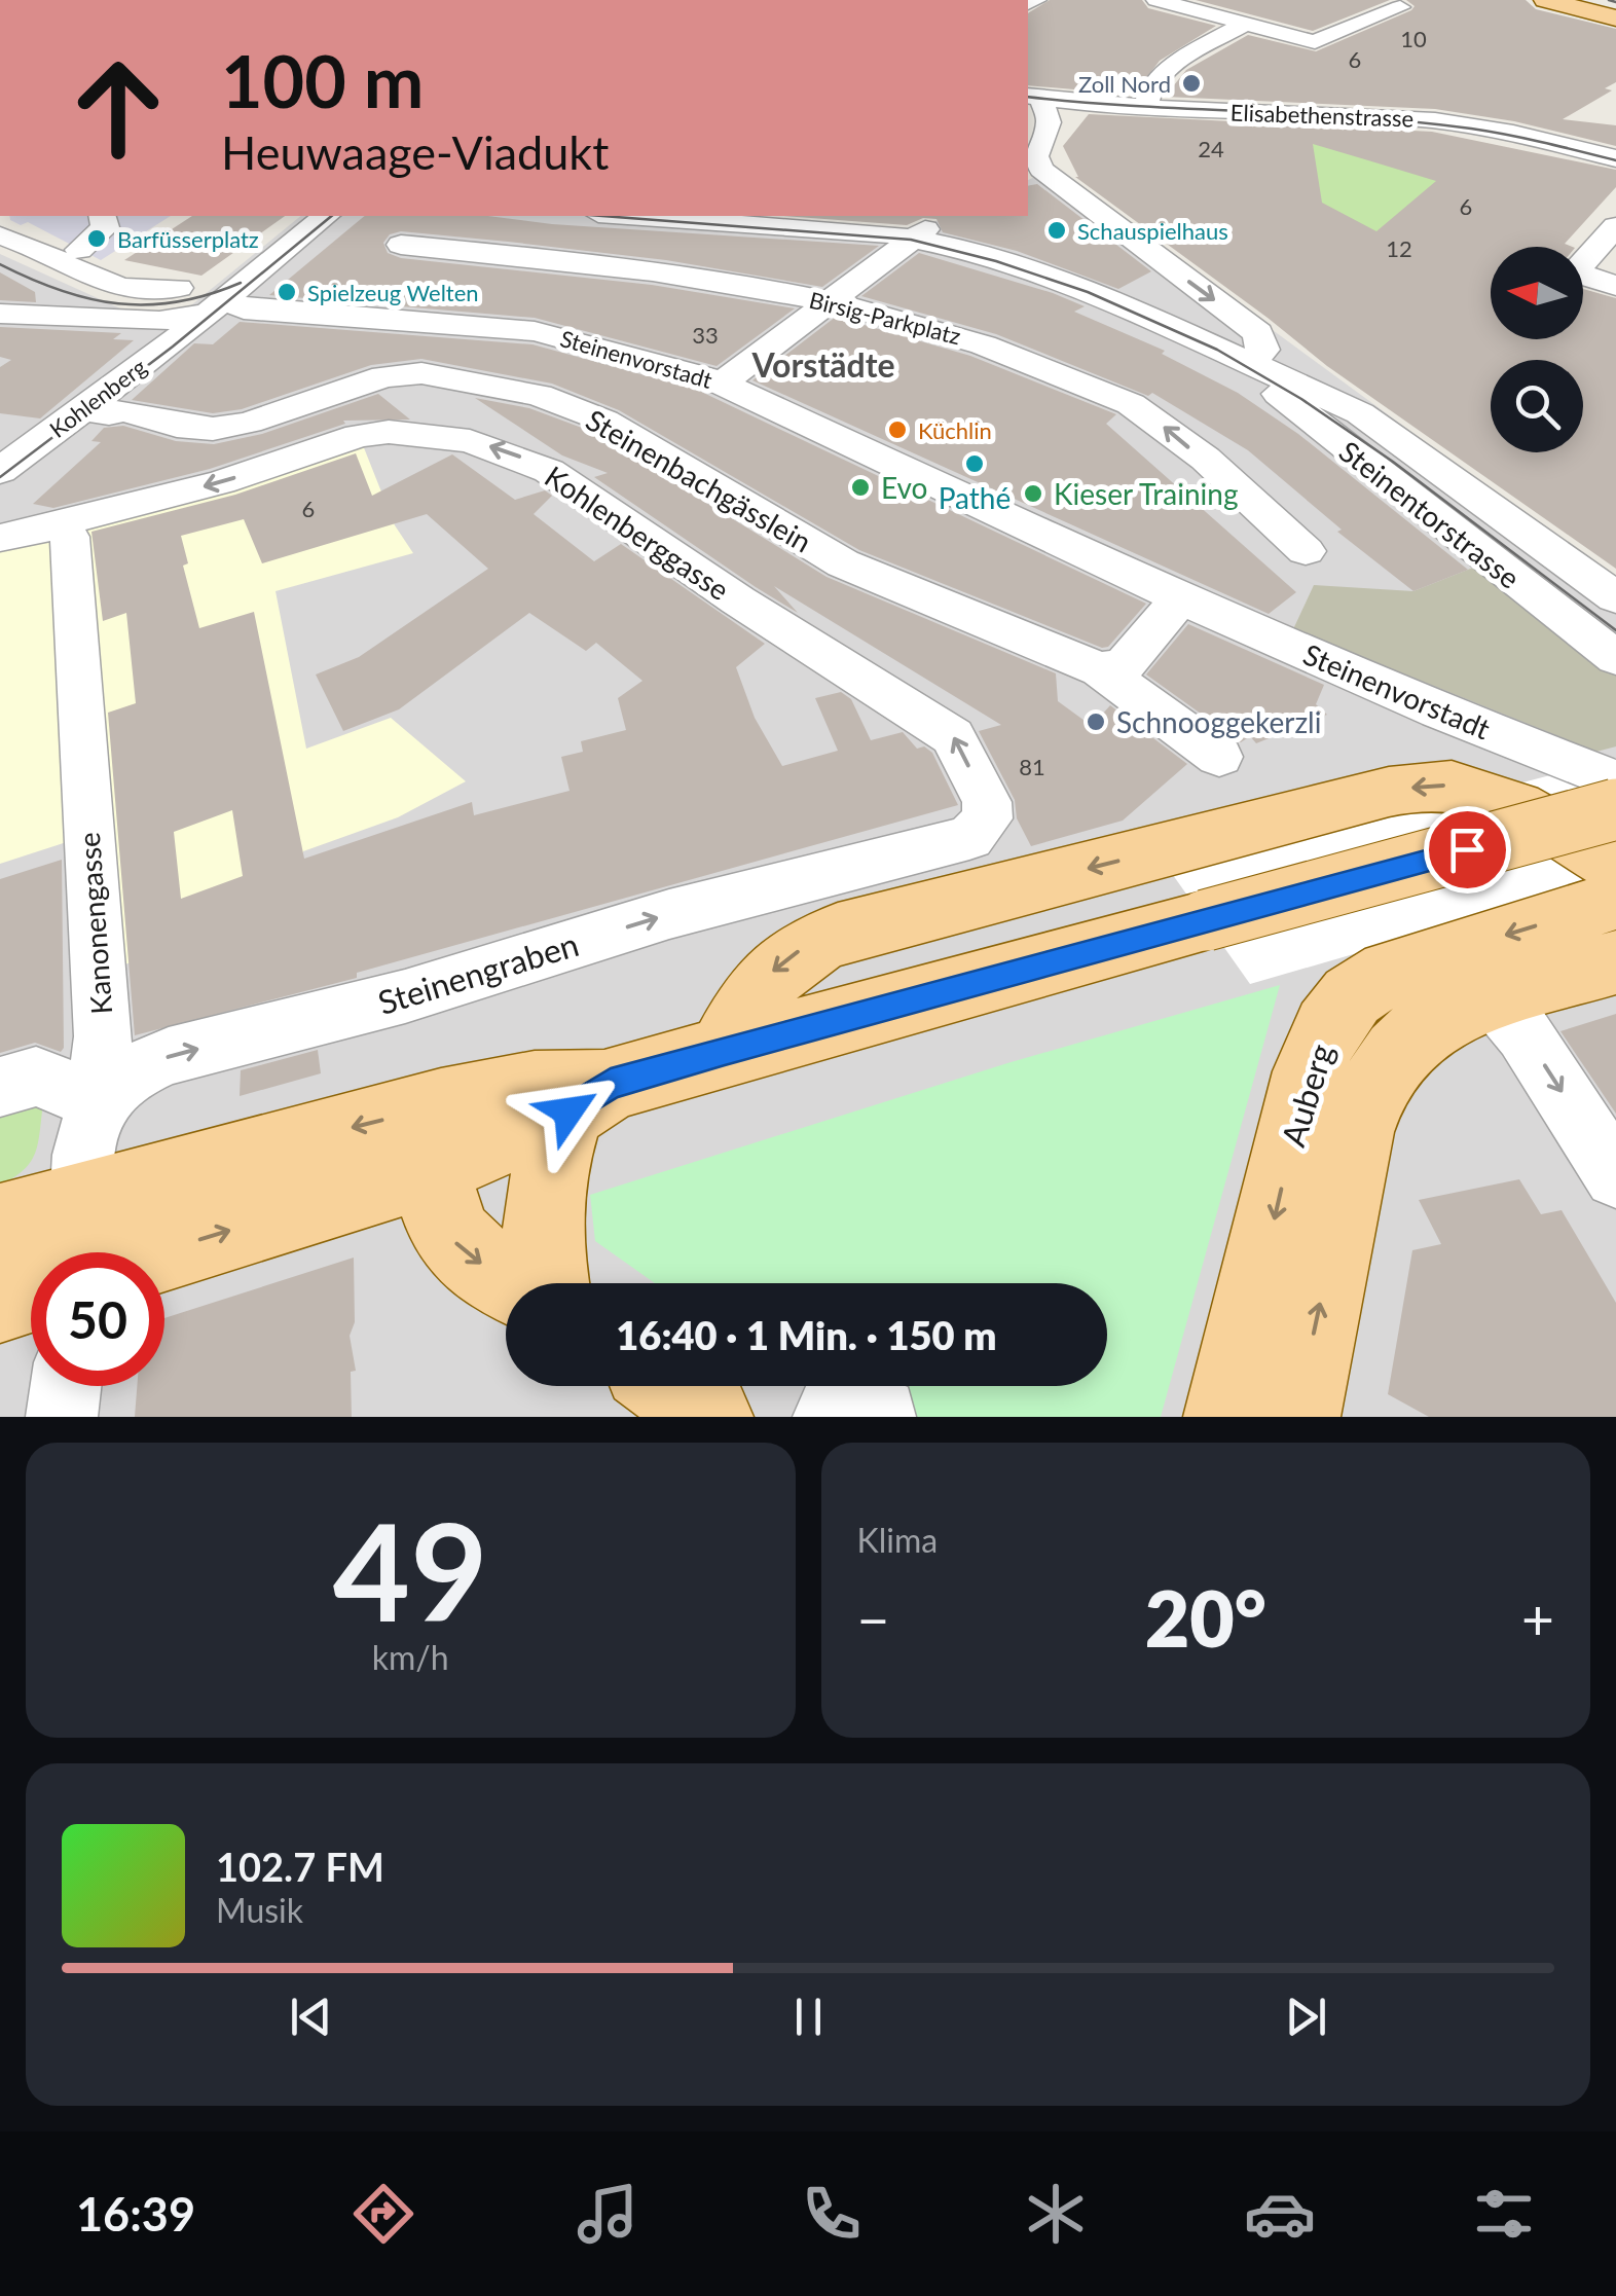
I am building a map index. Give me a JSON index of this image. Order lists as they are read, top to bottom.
{
  "streets": {
    "main road": ["Auberg"],
    "street": [
      "Elisabethenstrasse",
      "Birsig-Parkplatz",
      "Steinenvorstadt",
      "Kohlenberg",
      "Steinenbachgässlein",
      "Steinentorstrasse",
      "Kohlenberggasse",
      "Kanonengasse",
      "Steinengraben"
    ]
  },
  "crossings": [
    ["Steinenvorstadt", "Kohlenberg"],
    ["Kohlenberg", "Steinenbachgässlein"],
    ["Kohlenberggasse", "Kanonengasse"],
    ["Kohlenberggasse", "Steinengraben"],
    ["Kanonengasse", "Steinengraben"]
  ],
  "one_way": ["Steinengraben"],
  "districts": ["Vorstädte"],
  "places": [
    "Zoll Nord",
    "Schauspielhaus",
    "Barfüsserplatz",
    "Spielzeug Welten",
    "Küchlin",
    "Pathé",
    "Evo",
    "Kieser Training",
    "Schnooggekerzli"
  ],
  "house_numbers": [
    "10",
    "6",
    "24",
    "6",
    "12",
    "33",
    "6",
    "81"
  ],
  "north": "left",
  "page": {
    "turn": ["100 m", "Heuwaage-Viadukt"],
    "limit": "50",
    "trip": "16:40 · 1 Min. · 150 m",
    "tile": [
      ["49", "km/h"],
      "Klima"
    ],
    "heat": ["−", "20°", "+"],
    "song": ["102.7 FM", "Musik"],
    "tabs": "16:39"
  }
}
